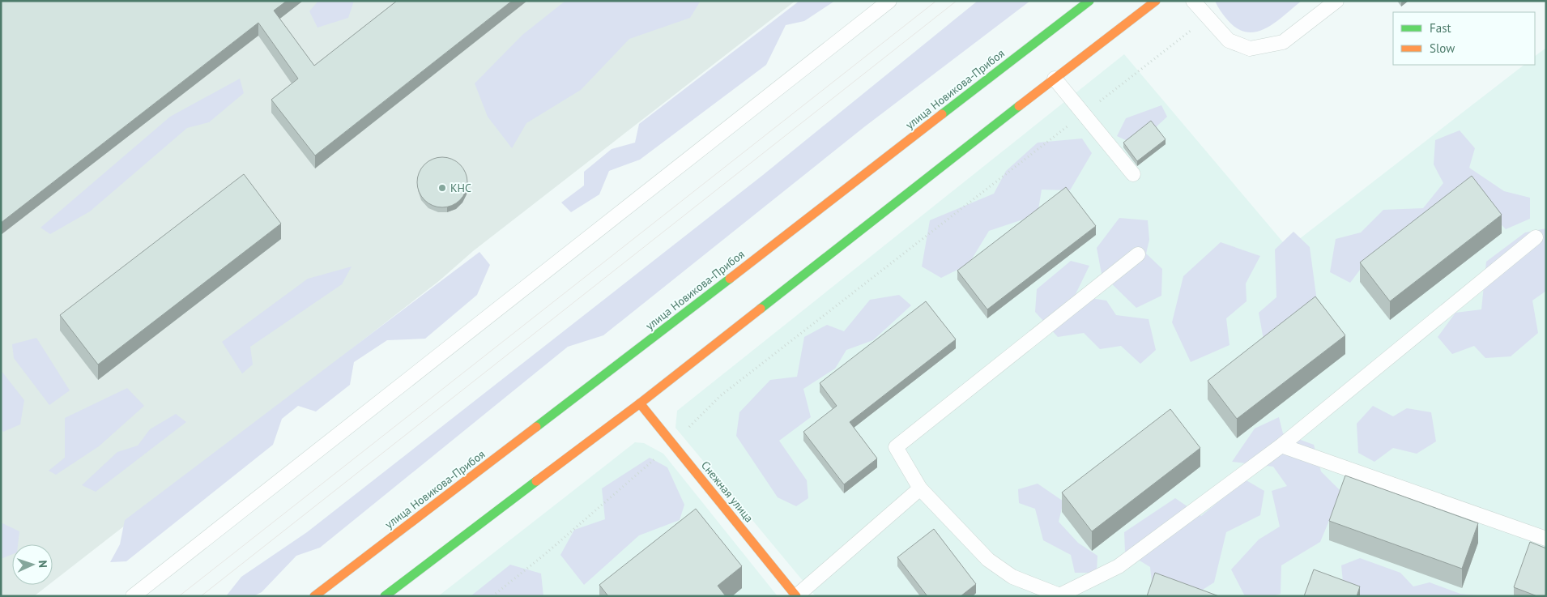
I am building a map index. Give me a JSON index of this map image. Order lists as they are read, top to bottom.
{
  "streets": {
    "main road": ["улица Новикова-Прибоя", "Снежная улица"]
  },
  "places": ["КНС"],
  "legend": ["Fast", "Slow"],
  "north": "right"
}
